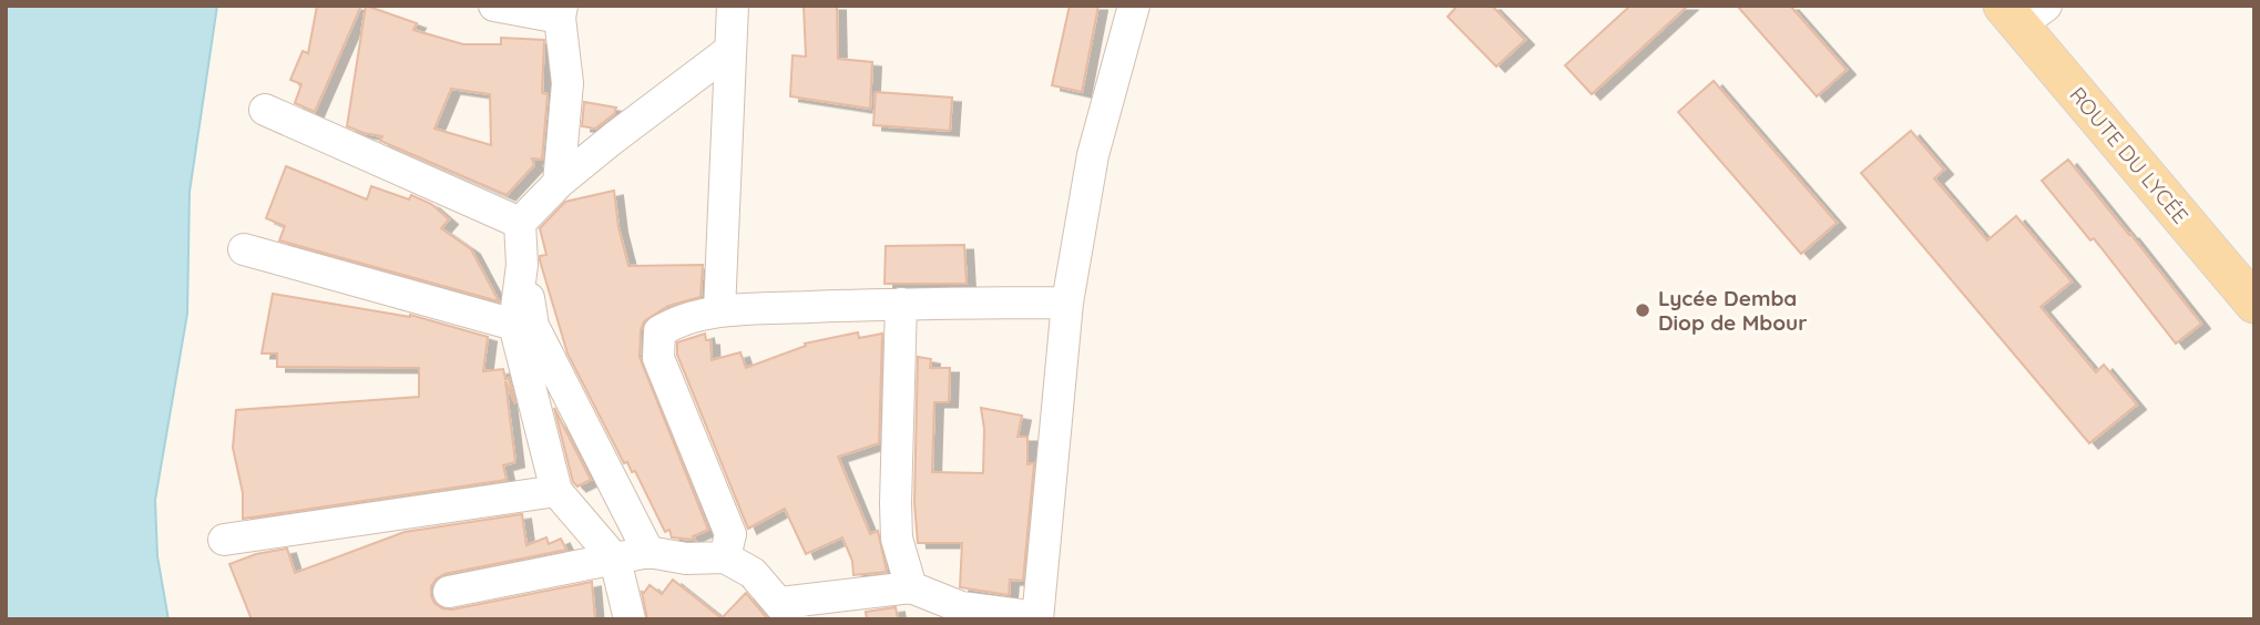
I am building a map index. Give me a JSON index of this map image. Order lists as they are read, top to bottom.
{
  "streets": {
    "main road": ["ROUTE DU LYCÉE"]
  },
  "places": ["Lycée Demba Diop de Mbour"]
}
